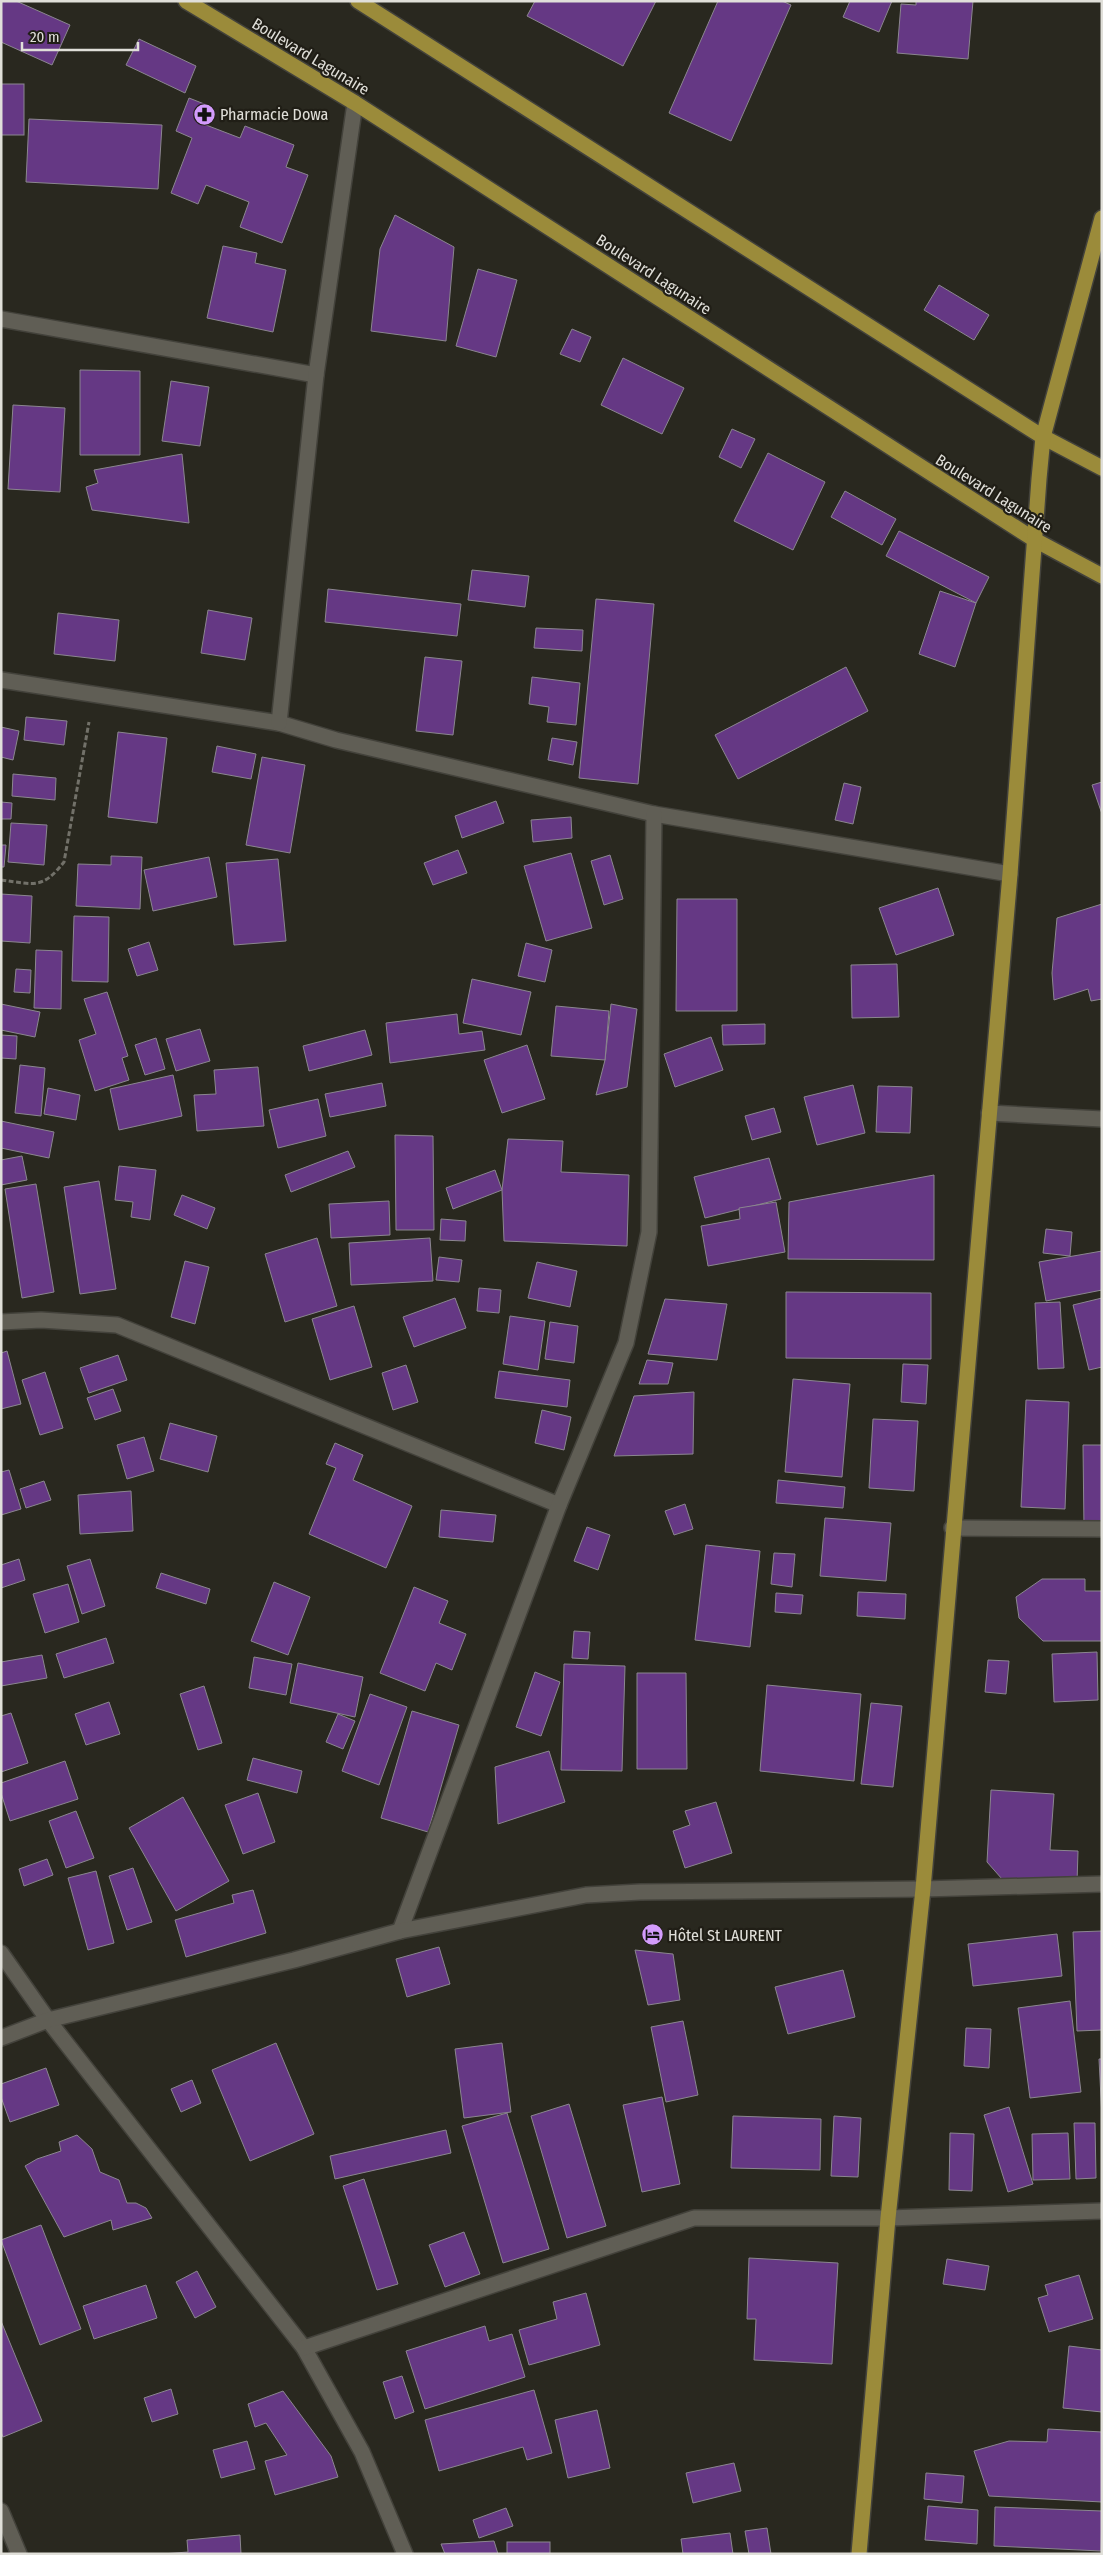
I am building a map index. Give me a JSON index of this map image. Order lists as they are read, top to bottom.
{
  "streets": {
    "main road": ["Boulevard Lagunaire"]
  },
  "places": {
    "pharmacy": ["Pharmacie Dowa"],
    "hotel": ["Hôtel St LAURENT"]
  },
  "scale_bar": "20 m"
}
